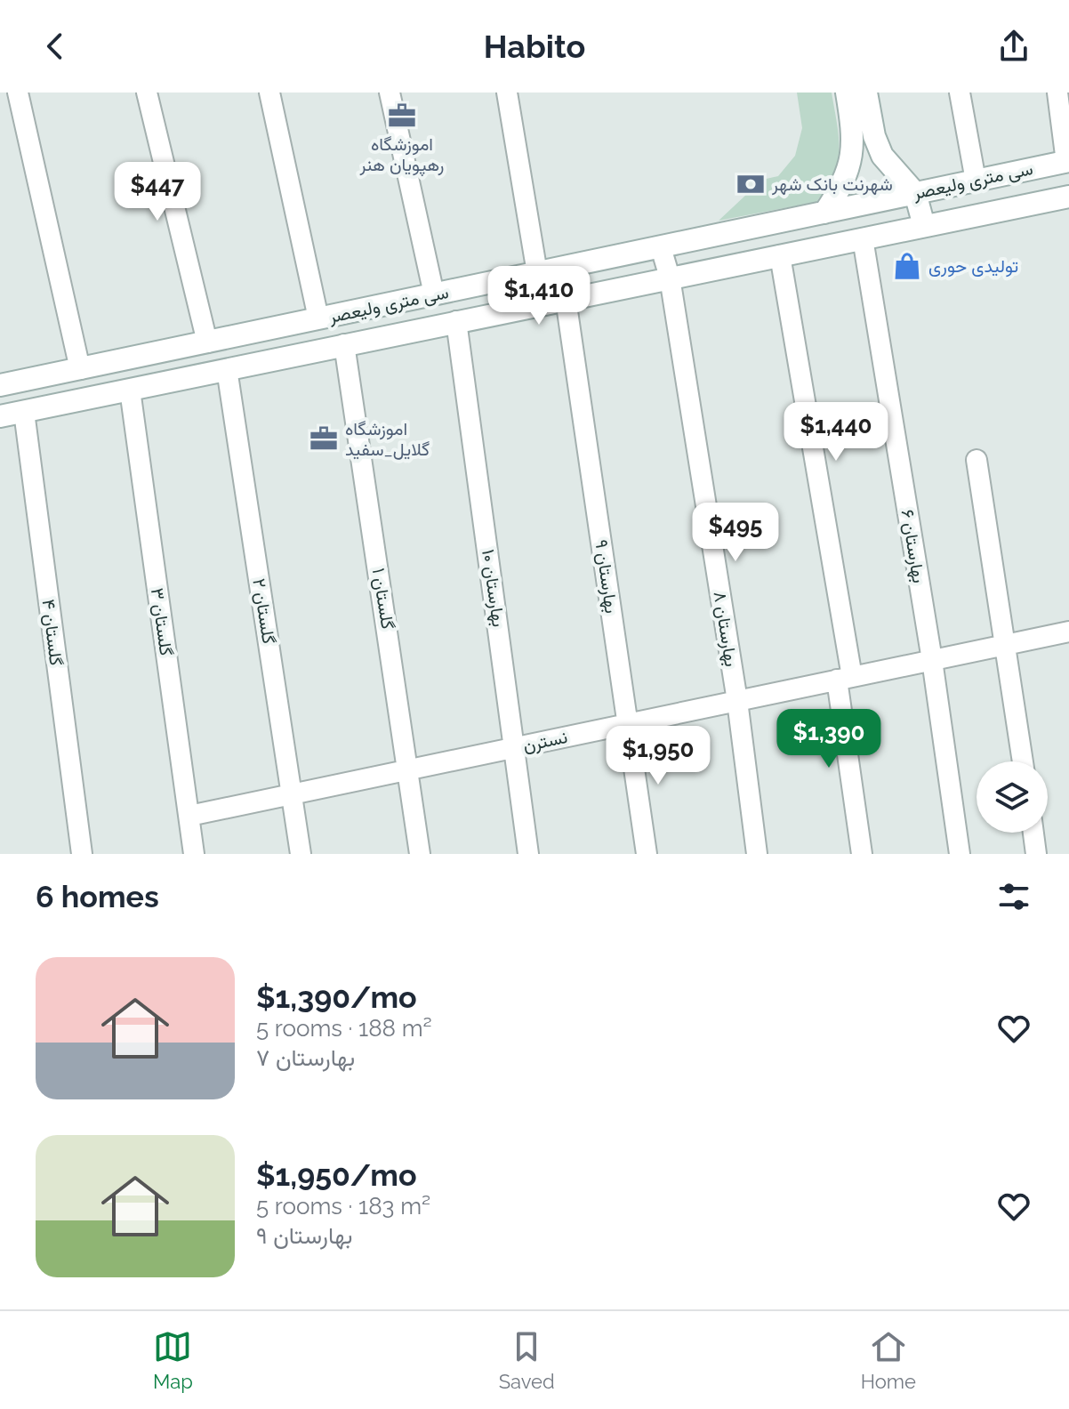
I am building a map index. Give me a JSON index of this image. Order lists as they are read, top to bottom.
{
  "streets": {
    "main road": ["سی متری ولیعصر"],
    "street": [
      "بهارستان ۶",
      "بهارستان ۹",
      "بهارستان ۱۰",
      "گلستان ۱",
      "گلستان ۲",
      "گلستان ۳",
      "بهارستان ۸",
      "گلستان ۴",
      "نسترن"
    ]
  },
  "crossings": [
    ["سی متری ولیعصر", "بهارستان ۶"],
    ["سی متری ولیعصر", "بهارستان ۹"],
    ["سی متری ولیعصر", "بهارستان ۱۰"],
    ["سی متری ولیعصر", "گلستان ۱"],
    ["سی متری ولیعصر", "گلستان ۲"],
    ["سی متری ولیعصر", "گلستان ۳"],
    ["سی متری ولیعصر", "بهارستان ۸"],
    ["سی متری ولیعصر", "گلستان ۴"],
    ["بهارستان ۶", "نسترن"],
    ["بهارستان ۹", "نسترن"],
    ["بهارستان ۱۰", "نسترن"],
    ["گلستان ۱", "نسترن"],
    ["گلستان ۲", "نسترن"],
    ["گلستان ۳", "نسترن"],
    ["بهارستان ۸", "نسترن"]
  ],
  "places": {
    "office": ["اموزشگاه رهپویان هنر", "اموزشگاه گلایل_سفید"],
    "bank": ["شهرنت بانک شهر"],
    "shop": ["تولیدی حوری"]
  },
  "page": {
    "header": "Habito",
    "price": [
      "$447",
      "$1,410",
      "$1,440",
      "$495",
      "$1,390",
      "$1,950"
    ],
    "heading": "6 homes",
    "list": [
      {
        "name": "$1,390/mo",
        "note": "5 rooms · 188 m² · بهارستان ۷"
      },
      {
        "name": "$1,950/mo",
        "note": "5 rooms · 183 m² · بهارستان ۹"
      }
    ],
    "tabs": ["Map", "Saved", "Home"]
  }
}
